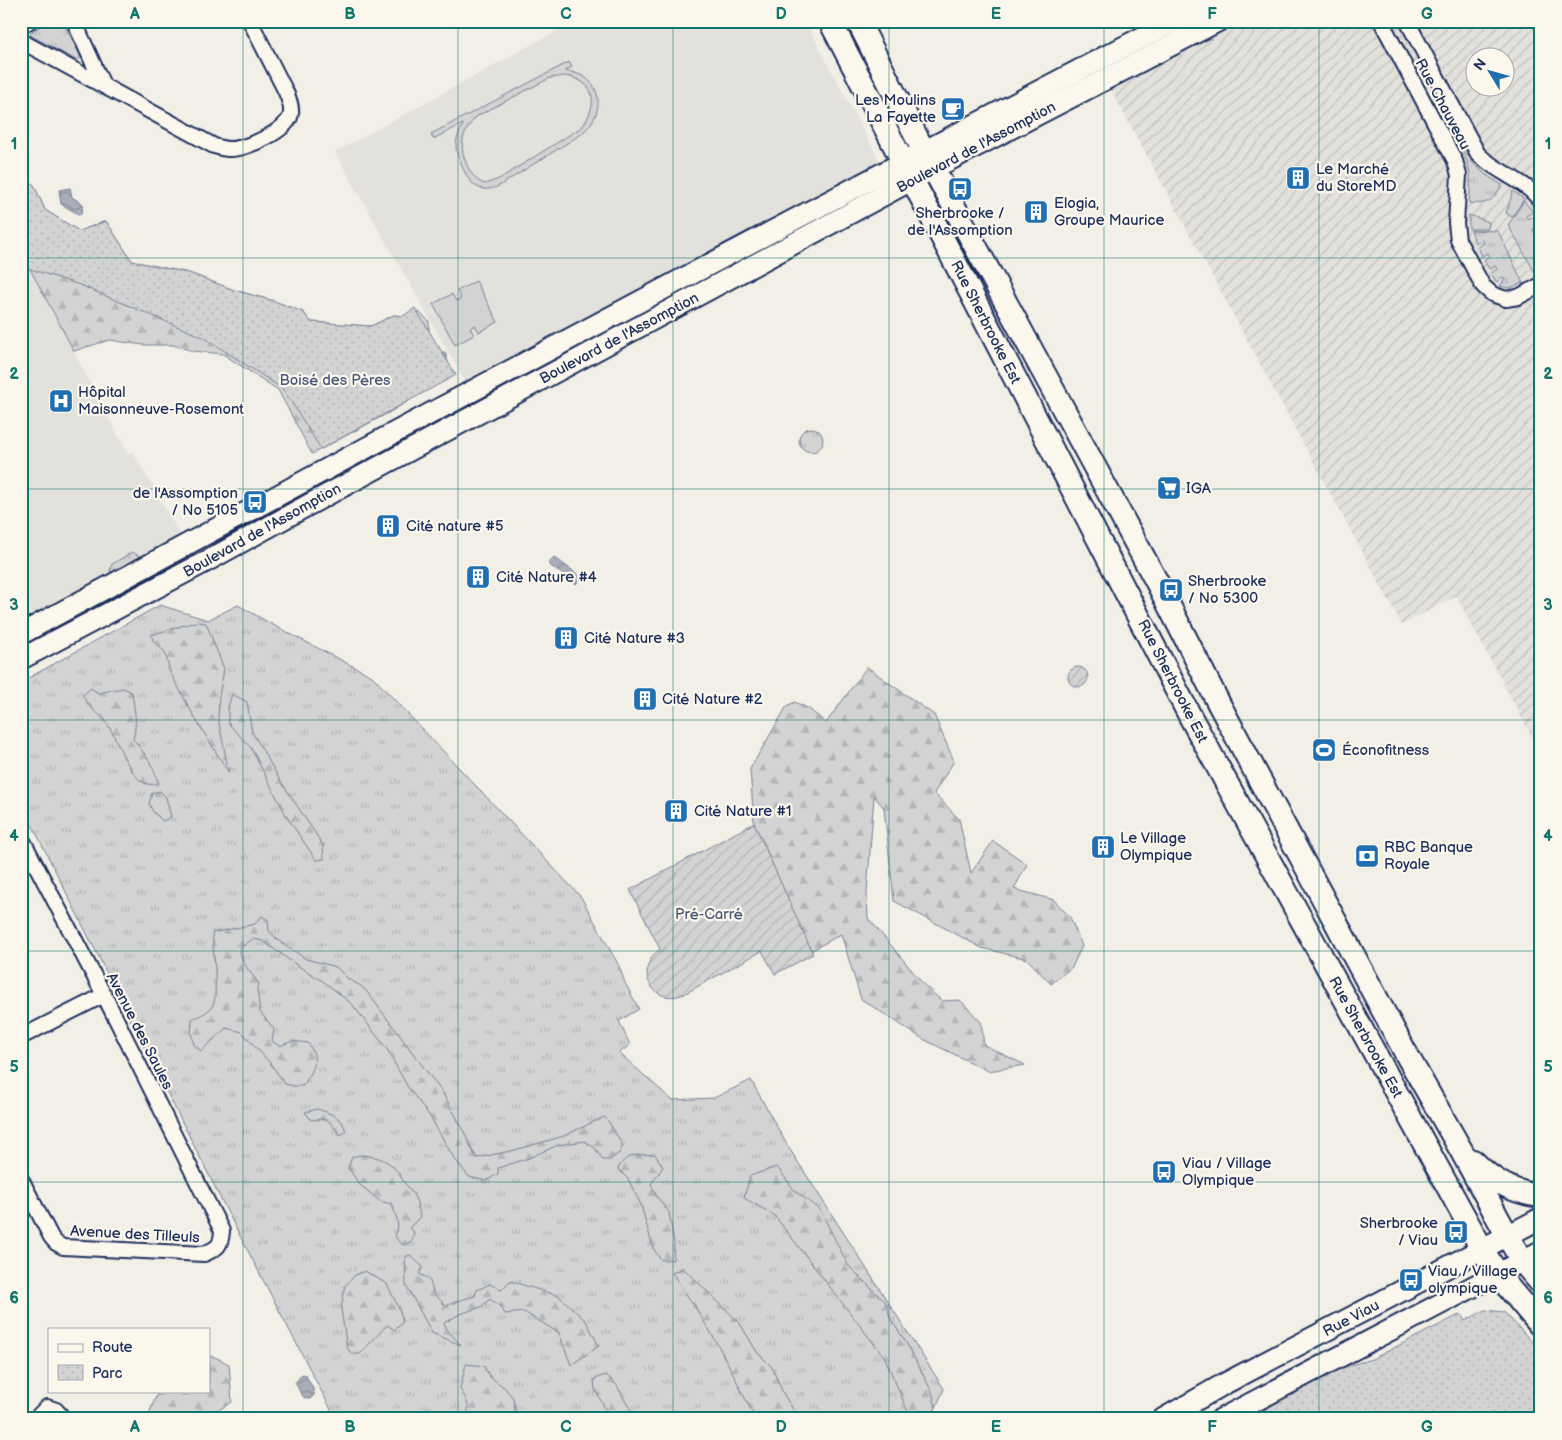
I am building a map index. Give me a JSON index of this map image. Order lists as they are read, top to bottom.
{
  "streets": {
    "main road": ["Rue Sherbrooke Est"],
    "street": [
      "Rue Chauveau",
      "Boulevard de l'Assomption",
      "Avenue des Saules",
      "Avenue des Tilleuls",
      "Rue Viau"
    ]
  },
  "crossings": [
    ["Boulevard de l'Assomption", "Rue Sherbrooke Est"],
    ["Rue Sherbrooke Est", "Rue Viau"],
    ["Avenue des Saules", "Avenue des Tilleuls"]
  ],
  "parks": ["Boisé des Pères", "Pré-Carré"],
  "places": {
    "cafe": ["Les Moulins La Fayette"],
    "building": [
      "Le Marché du StoreMD",
      "Elogia, Groupe Maurice",
      "Cité nature #5",
      "Cité Nature #4",
      "Cité Nature #3",
      "Cité Nature #2",
      "Cité Nature #1",
      "Le Village Olympique"
    ],
    "bus stop": [
      "Sherbrooke / de l'Assomption",
      "de l'Assomption / No 5105",
      "Sherbrooke / No 5300",
      "Viau / Village Olympique",
      "Sherbrooke / Viau",
      "Viau / Village olympique"
    ],
    "hospital": ["Hôpital Maisonneuve-Rosemont"],
    "supermarket": ["IGA"],
    "sports": ["Éconofitness"],
    "bank": ["RBC Banque Royale"]
  },
  "legend": ["Route", "Parc"],
  "north": "top left",
  "grid": {
    "columns": [
      "A",
      "B",
      "C",
      "D",
      "E",
      "F",
      "G"
    ],
    "rows": [
      "1",
      "2",
      "3",
      "4",
      "5",
      "6"
    ]
  }
}
